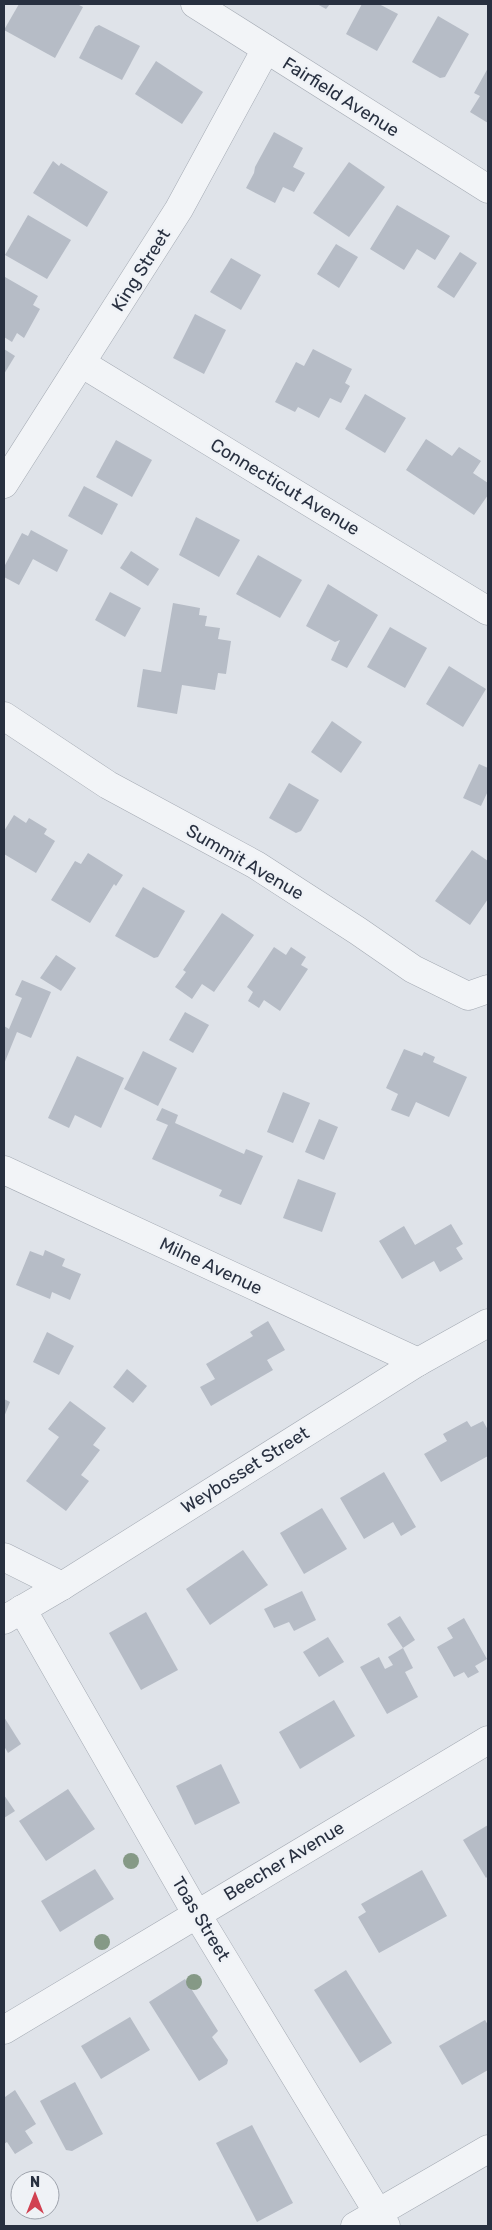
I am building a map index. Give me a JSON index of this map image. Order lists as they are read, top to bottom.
{
  "streets": {
    "street": [
      "Fairfield Avenue",
      "King Street",
      "Connecticut Avenue",
      "Summit Avenue",
      "Milne Avenue",
      "Weybosset Street",
      "Beecher Avenue",
      "Toas Street"
    ]
  },
  "crossings": [
    ["Fairfield Avenue", "King Street"],
    ["King Street", "Connecticut Avenue"],
    ["Milne Avenue", "Weybosset Street"],
    ["Weybosset Street", "Toas Street"],
    ["Beecher Avenue", "Toas Street"]
  ],
  "north": "top"
}
